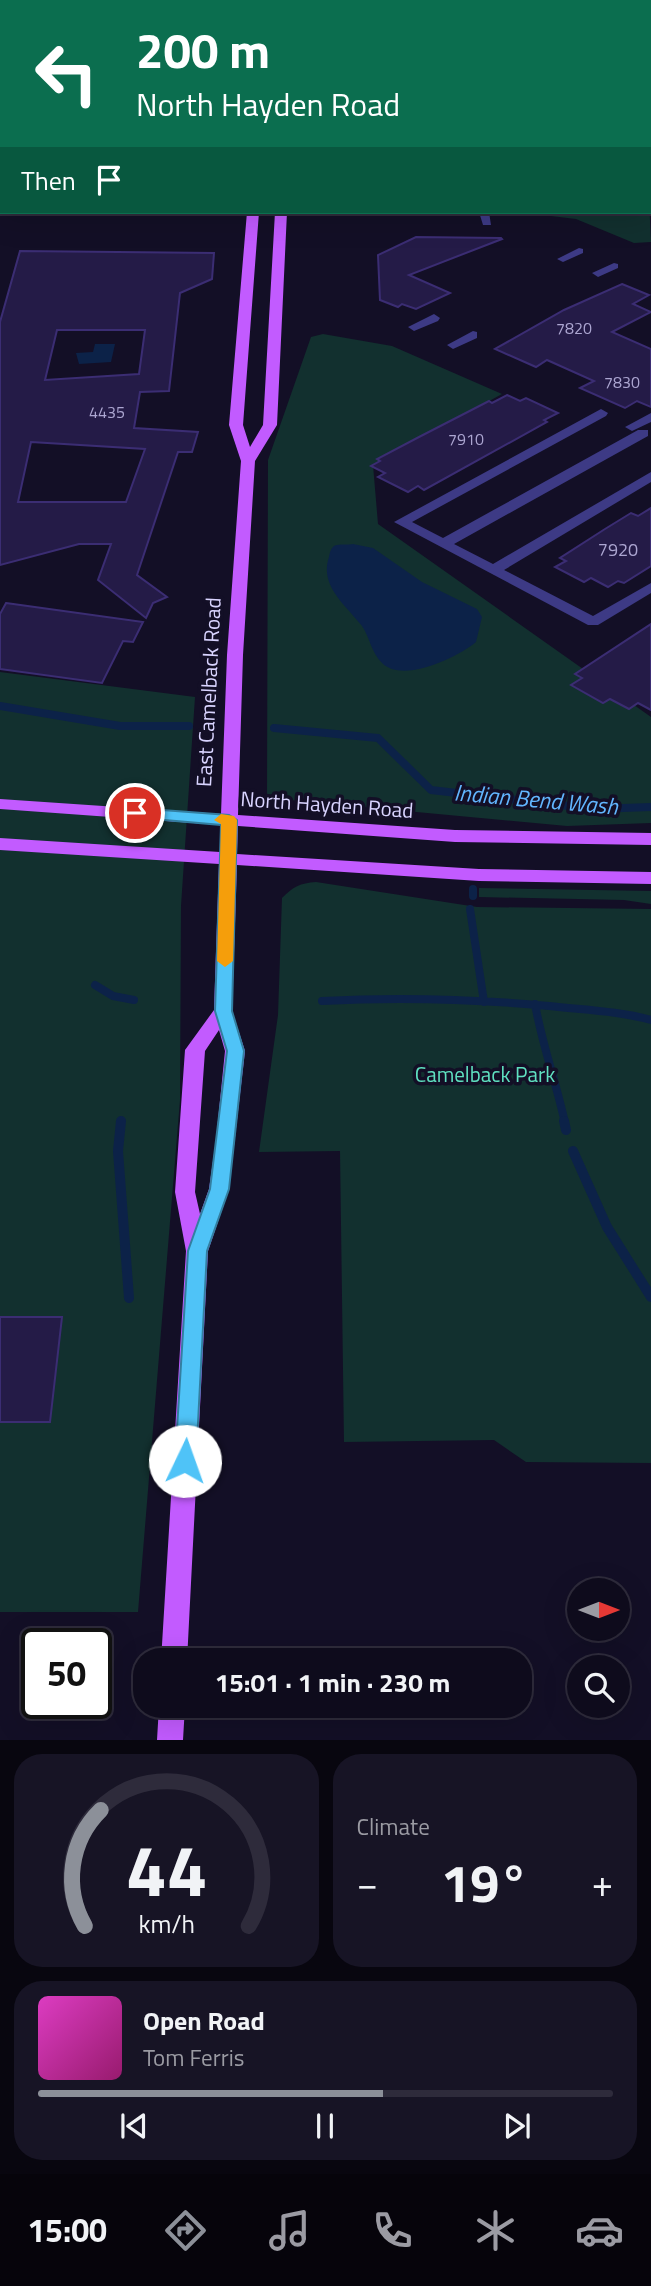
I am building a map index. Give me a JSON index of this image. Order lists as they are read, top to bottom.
{
  "streets": {
    "main road": ["East Camelback Road", "North Hayden Road"]
  },
  "crossings": [
    ["East Camelback Road", "North Hayden Road"]
  ],
  "water": ["Indian Bend Wash"],
  "parks": ["Camelback Park"],
  "house_numbers": [
    "7820",
    "7830",
    "4435",
    "7910",
    "7920"
  ],
  "north": "right",
  "page": {
    "turn": ["200 m", "North Hayden Road"],
    "then": "Then",
    "limit": "50",
    "trip": "15:01 · 1 min · 230 m",
    "tile": "Climate",
    "heat": ["−", "19°", "+"],
    "song": ["Open Road", "Tom Ferris"],
    "tabs": "15:00",
    "gauge": ["44", "km/h"]
  }
}
